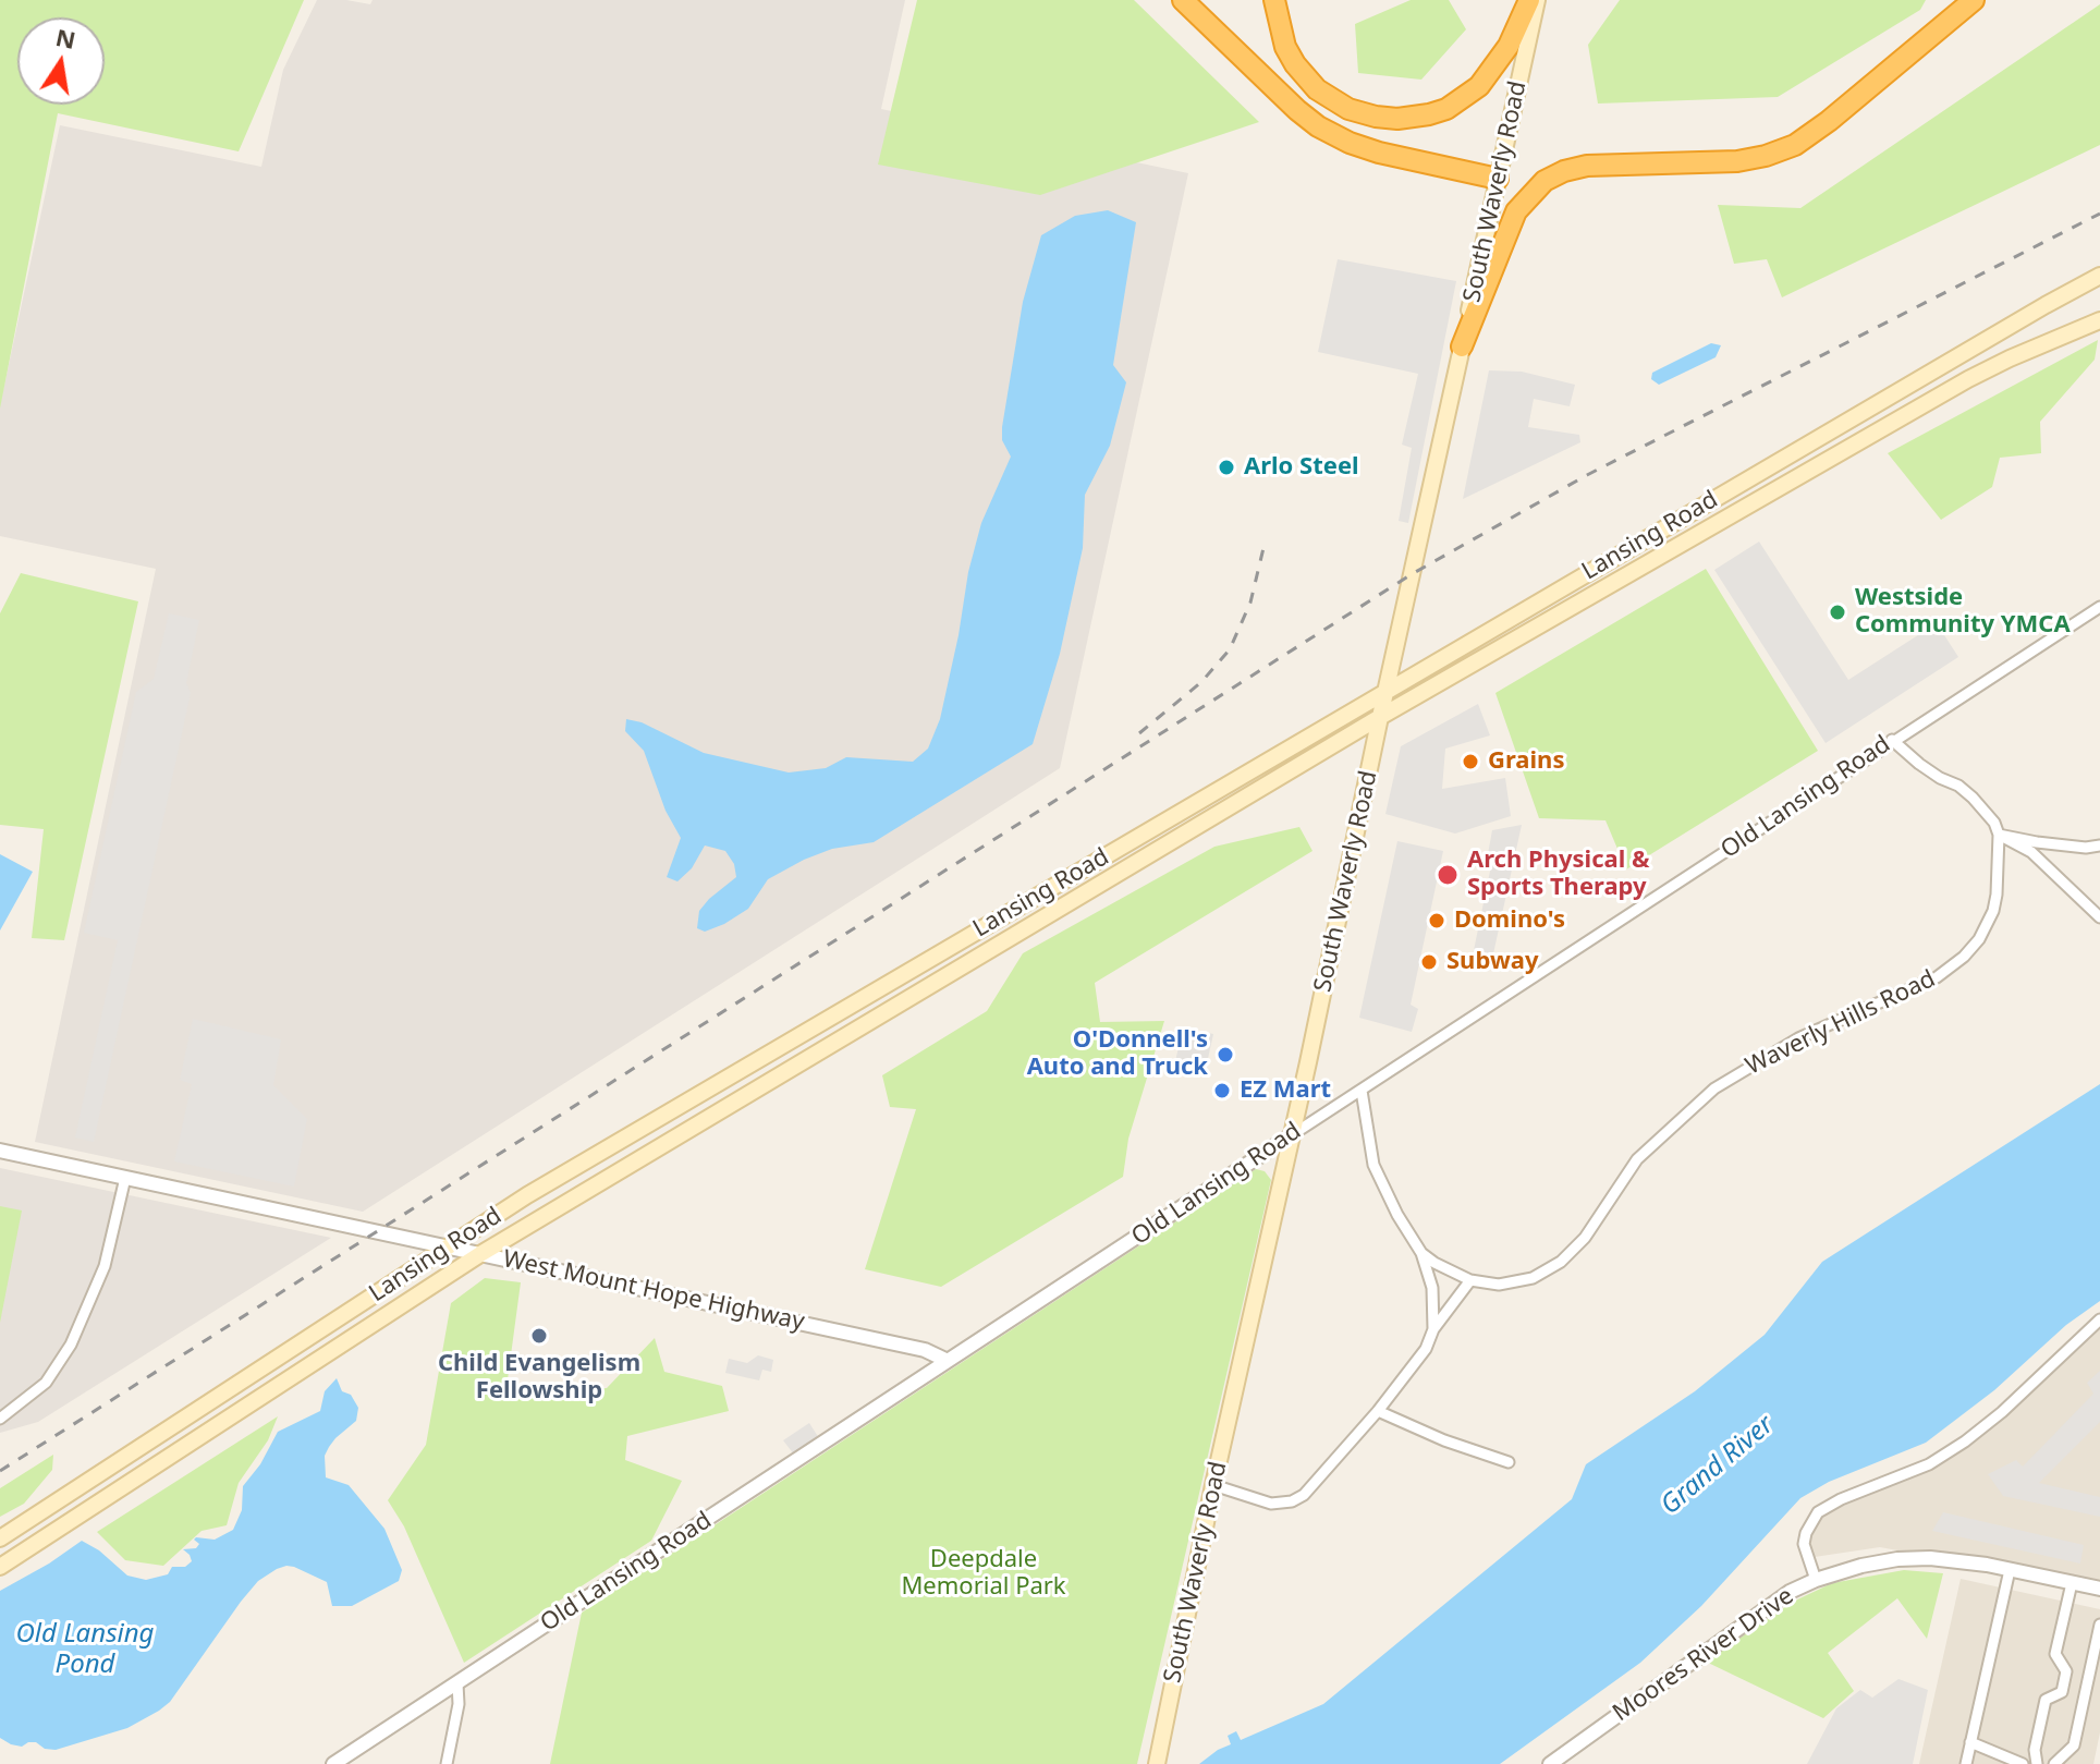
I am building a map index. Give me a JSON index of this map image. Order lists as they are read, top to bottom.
{
  "streets": {
    "main road": ["South Waverly Road", "Lansing Road"],
    "street": [
      "Old Lansing Road",
      "Waverly Hills Road",
      "West Mount Hope Highway",
      "Moores River Drive"
    ]
  },
  "crossings": [
    ["South Waverly Road", "Lansing Road"],
    ["South Waverly Road", "Old Lansing Road"],
    ["Lansing Road", "West Mount Hope Highway"],
    ["Old Lansing Road", "West Mount Hope Highway"]
  ],
  "water": ["Grand River", "Old Lansing Pond"],
  "parks": ["Deepdale Memorial Park"],
  "places": [
    "Arlo Steel",
    "Westside Community YMCA",
    "Grains",
    "Arch Physical & Sports Therapy",
    "Domino's",
    "Subway",
    "O'Donnell's Auto and Truck",
    "EZ Mart",
    "Child Evangelism Fellowship"
  ],
  "north": "top"
}
